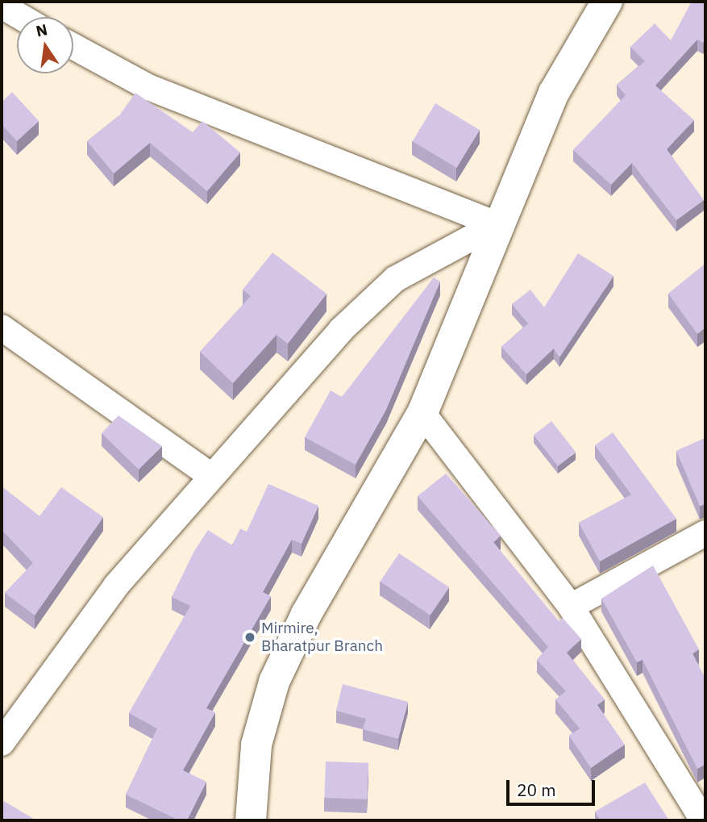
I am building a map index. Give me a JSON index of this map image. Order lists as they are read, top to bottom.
{
  "places": ["Mirmire, Bharatpur Branch"],
  "scale_bar": "20 m",
  "north": "top"
}
